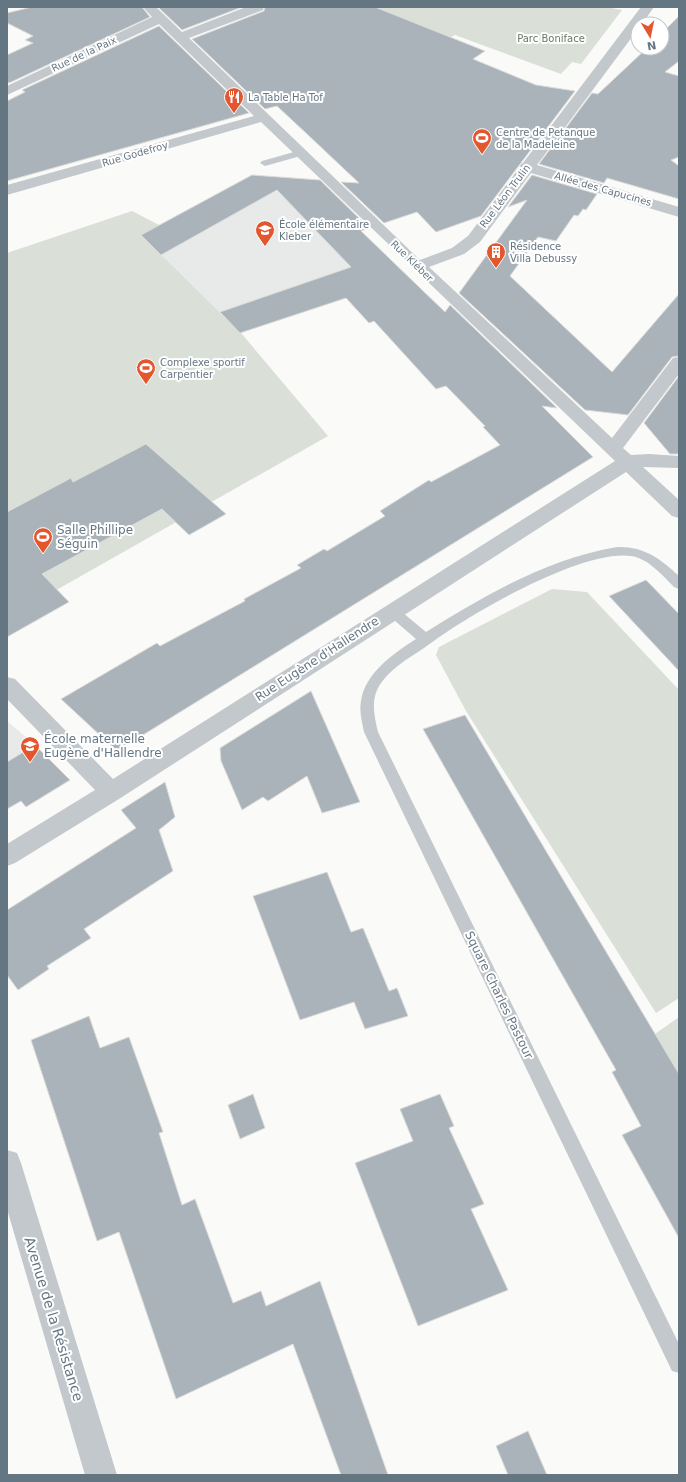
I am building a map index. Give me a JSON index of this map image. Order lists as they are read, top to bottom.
{
  "streets": {
    "street": [
      "Rue de la Paix",
      "Rue Godefroy",
      "Allée des Capucines",
      "Rue Léon Trulin",
      "Rue Kléber",
      "Rue Eugène d'Hallendre",
      "Avenue de la Résistance"
    ],
    "lane": ["Square Charles Pastour"]
  },
  "crossings": [
    ["Rue de la Paix", "Rue Kléber"],
    ["Rue Godefroy", "Rue Kléber"],
    ["Allée des Capucines", "Rue Léon Trulin"],
    ["Rue Léon Trulin", "Rue Kléber"],
    ["Rue Kléber", "Rue Eugène d'Hallendre"]
  ],
  "parks": ["Parc Boniface"],
  "places": {
    "restaurant": ["La Table Ha Tof"],
    "sports": ["Centre de Petanque de la Madeleine", "Complexe sportif Carpentier", "Salle Phillipe Séguin"],
    "school or university": ["École élémentaire Kleber", "École maternelle Eugène d'Hallendre"],
    "building": ["Résidence Villa Debussy"]
  },
  "north": "bottom"
}
